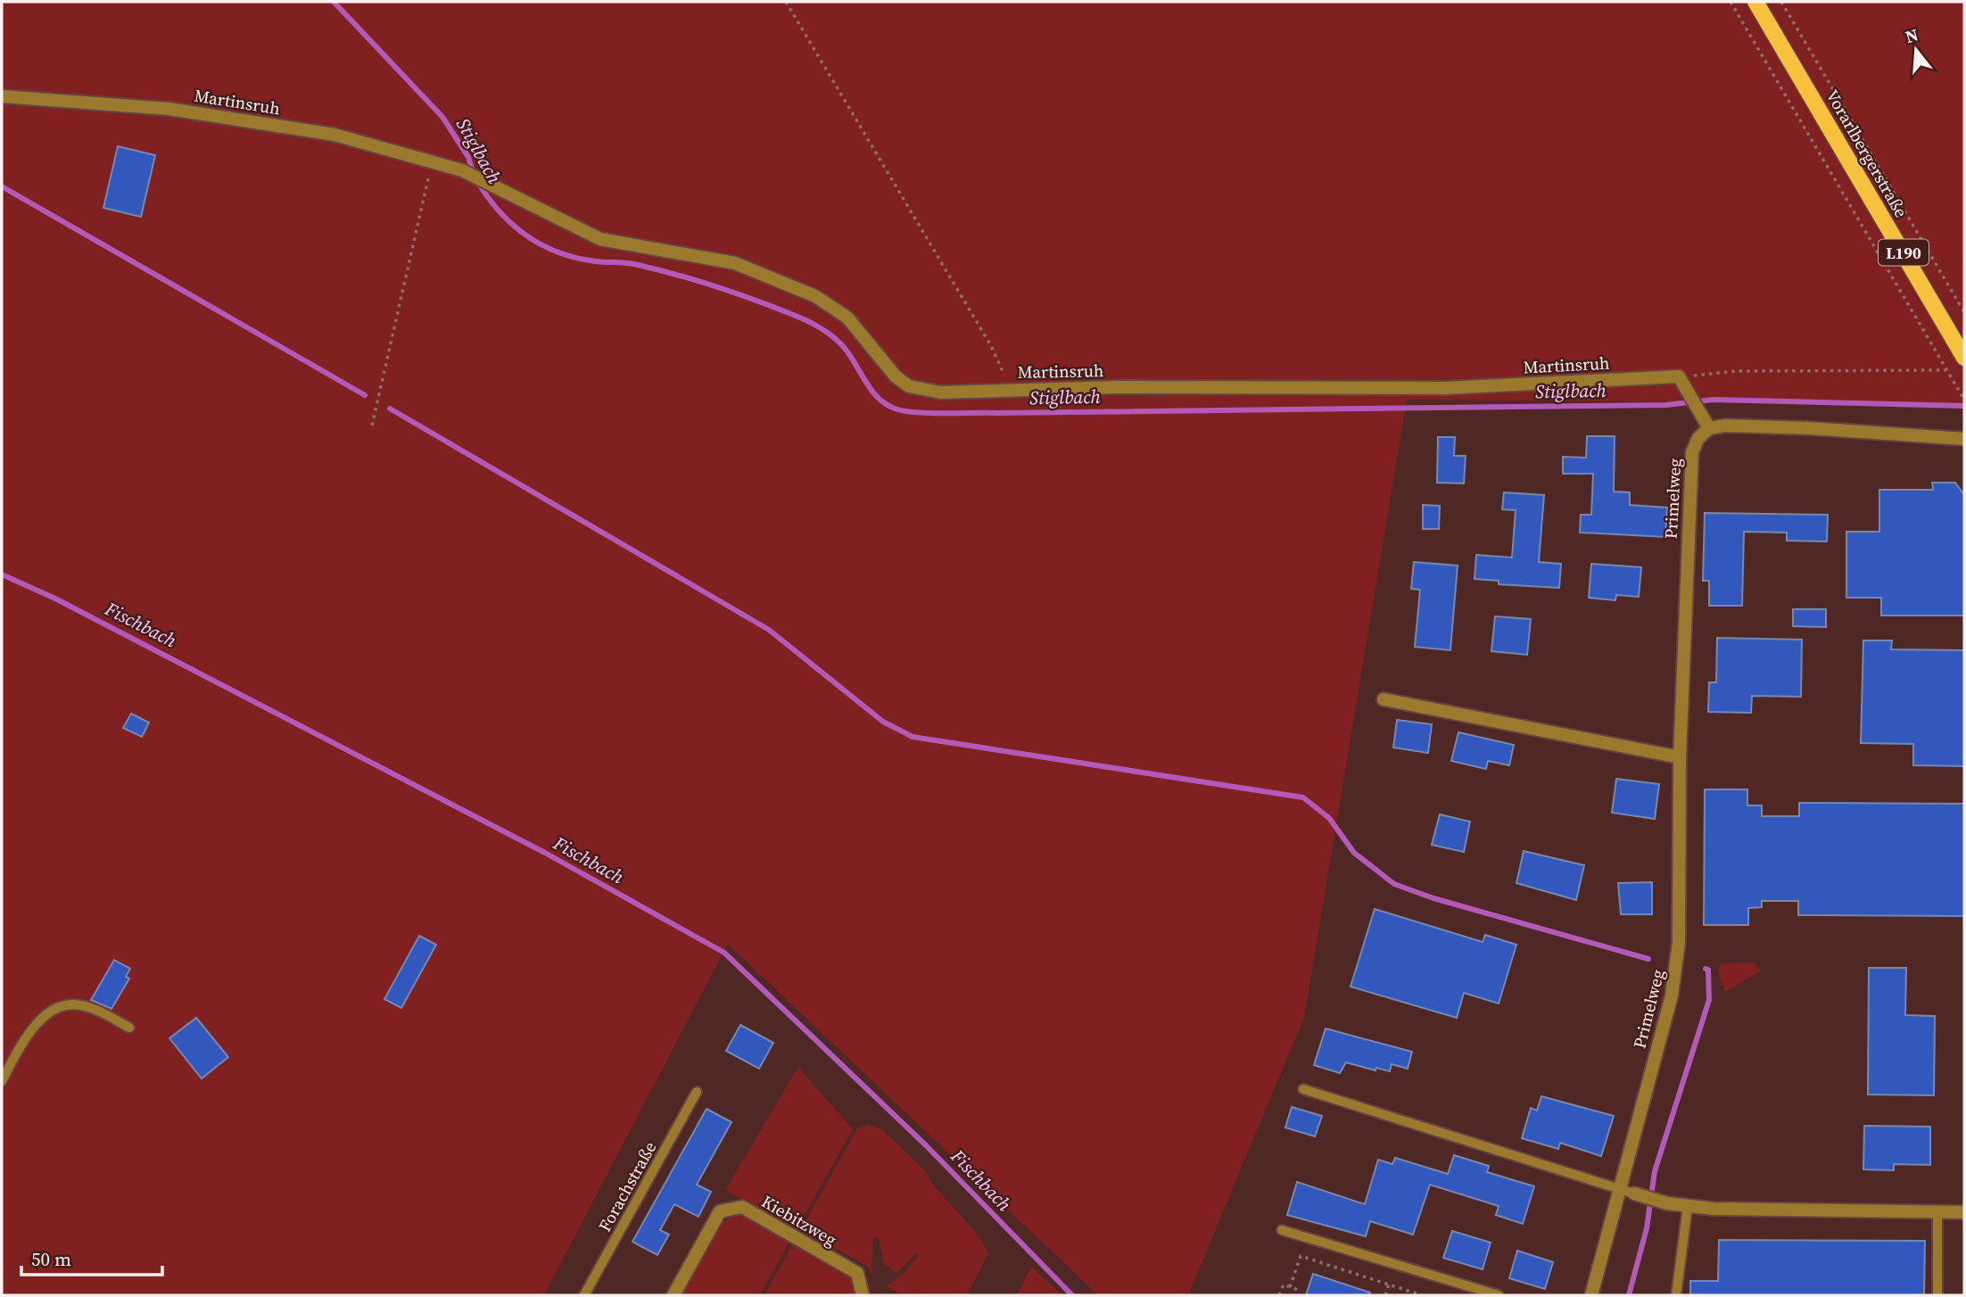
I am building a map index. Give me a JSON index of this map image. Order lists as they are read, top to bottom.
{
  "streets": {
    "main road": ["Vorarlbergerstraße", "L190"],
    "street": ["Martinsruh", "Primelweg", "Kiebitzweg"],
    "lane": ["Forachstraße"]
  },
  "water": ["Stiglbach", "Fischbach"],
  "scale_bar": "50 m",
  "north": "top"
}
